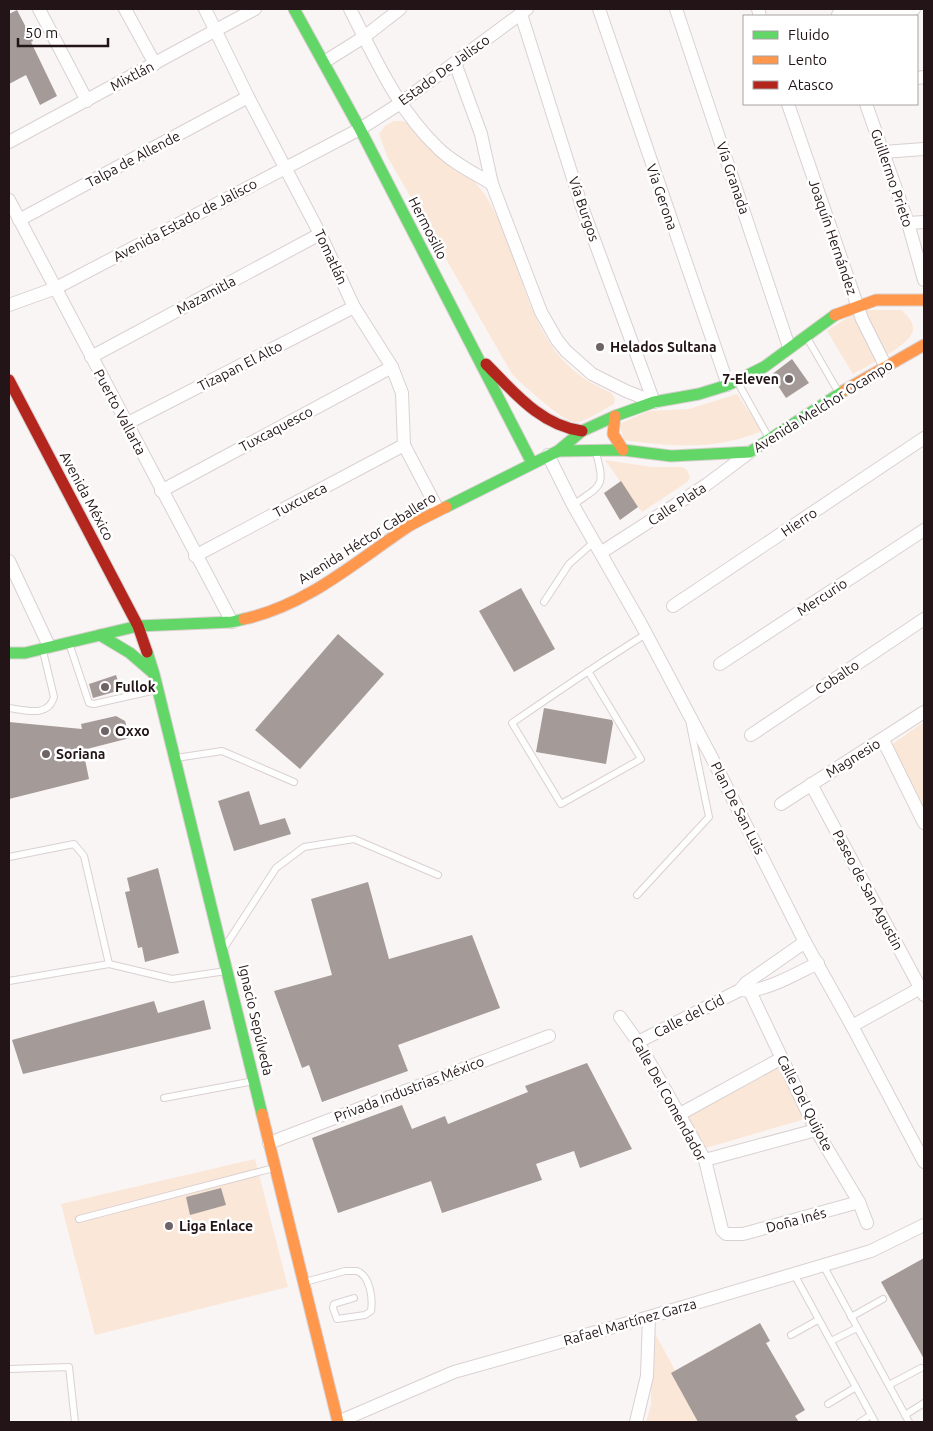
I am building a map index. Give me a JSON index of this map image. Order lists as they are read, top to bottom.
{
  "streets": {
    "main road": [
      "Hermosillo",
      "Avenida Melchor Ocampo",
      "Avenida México",
      "Avenida Héctor Caballero",
      "Ignacio Sepúlveda"
    ],
    "street": [
      "Estado De Jalisco",
      "Mixtlán",
      "Talpa de Allende",
      "Vía Granada",
      "Guillermo Prieto",
      "Vía Gerona",
      "Vía Burgos",
      "Avenida Estado de Jalisco",
      "Joaquín Hernández",
      "Tomatlán",
      "Mazamitla",
      "Tizapan El Alto",
      "Puerto Vallarta",
      "Tuxcaquesco",
      "Tuxcueca",
      "Calle Plata",
      "Hierro",
      "Mercurio",
      "Cobalto",
      "Magnesio",
      "Plan De San Luis",
      "Paseo de San Agustin",
      "Calle del Cid",
      "Privada Industrias México",
      "Calle Del Comendador",
      "Calle Del Quijote",
      "Doña Inés",
      "Rafael Martínez Garza"
    ]
  },
  "crossings": [
    ["Estado De Jalisco", "Vía Burgos"],
    ["Estado De Jalisco", "Avenida Estado de Jalisco"],
    ["Estado De Jalisco", "Hermosillo"],
    ["Mixtlán", "Tomatlán"],
    ["Talpa de Allende", "Tomatlán"],
    ["Talpa de Allende", "Puerto Vallarta"],
    ["Avenida Estado de Jalisco", "Hermosillo"],
    ["Avenida Estado de Jalisco", "Tomatlán"],
    ["Avenida Estado de Jalisco", "Puerto Vallarta"],
    ["Hermosillo", "Avenida Héctor Caballero"],
    ["Joaquín Hernández", "Avenida Melchor Ocampo"],
    ["Tomatlán", "Mazamitla"],
    ["Tomatlán", "Tizapan El Alto"],
    ["Tomatlán", "Tuxcaquesco"],
    ["Tomatlán", "Tuxcueca"],
    ["Tomatlán", "Avenida Héctor Caballero"],
    ["Mazamitla", "Puerto Vallarta"],
    ["Tizapan El Alto", "Puerto Vallarta"],
    ["Avenida Melchor Ocampo", "Calle Plata"],
    ["Avenida Melchor Ocampo", "Avenida Héctor Caballero"],
    ["Avenida Melchor Ocampo", "Plan De San Luis"],
    ["Puerto Vallarta", "Tuxcaquesco"],
    ["Puerto Vallarta", "Tuxcueca"],
    ["Puerto Vallarta", "Avenida Héctor Caballero"],
    ["Avenida México", "Avenida Héctor Caballero"],
    ["Avenida México", "Ignacio Sepúlveda"],
    ["Calle Plata", "Plan De San Luis"],
    ["Avenida Héctor Caballero", "Plan De San Luis"],
    ["Avenida Héctor Caballero", "Ignacio Sepúlveda"],
    ["Magnesio", "Paseo de San Agustin"],
    ["Plan De San Luis", "Calle del Cid"],
    ["Calle del Cid", "Calle Del Comendador"],
    ["Calle del Cid", "Calle Del Quijote"],
    ["Ignacio Sepúlveda", "Privada Industrias México"],
    ["Ignacio Sepúlveda", "Rafael Martínez Garza"],
    ["Calle Del Comendador", "Doña Inés"],
    ["Calle Del Quijote", "Doña Inés"]
  ],
  "places": [
    "Helados Sultana",
    "7-Eleven",
    "Fullok",
    "Oxxo",
    "Soriana",
    "Liga Enlace"
  ],
  "legend": ["Fluido", "Lento", "Atasco"],
  "scale_bar": "50 m"
}
